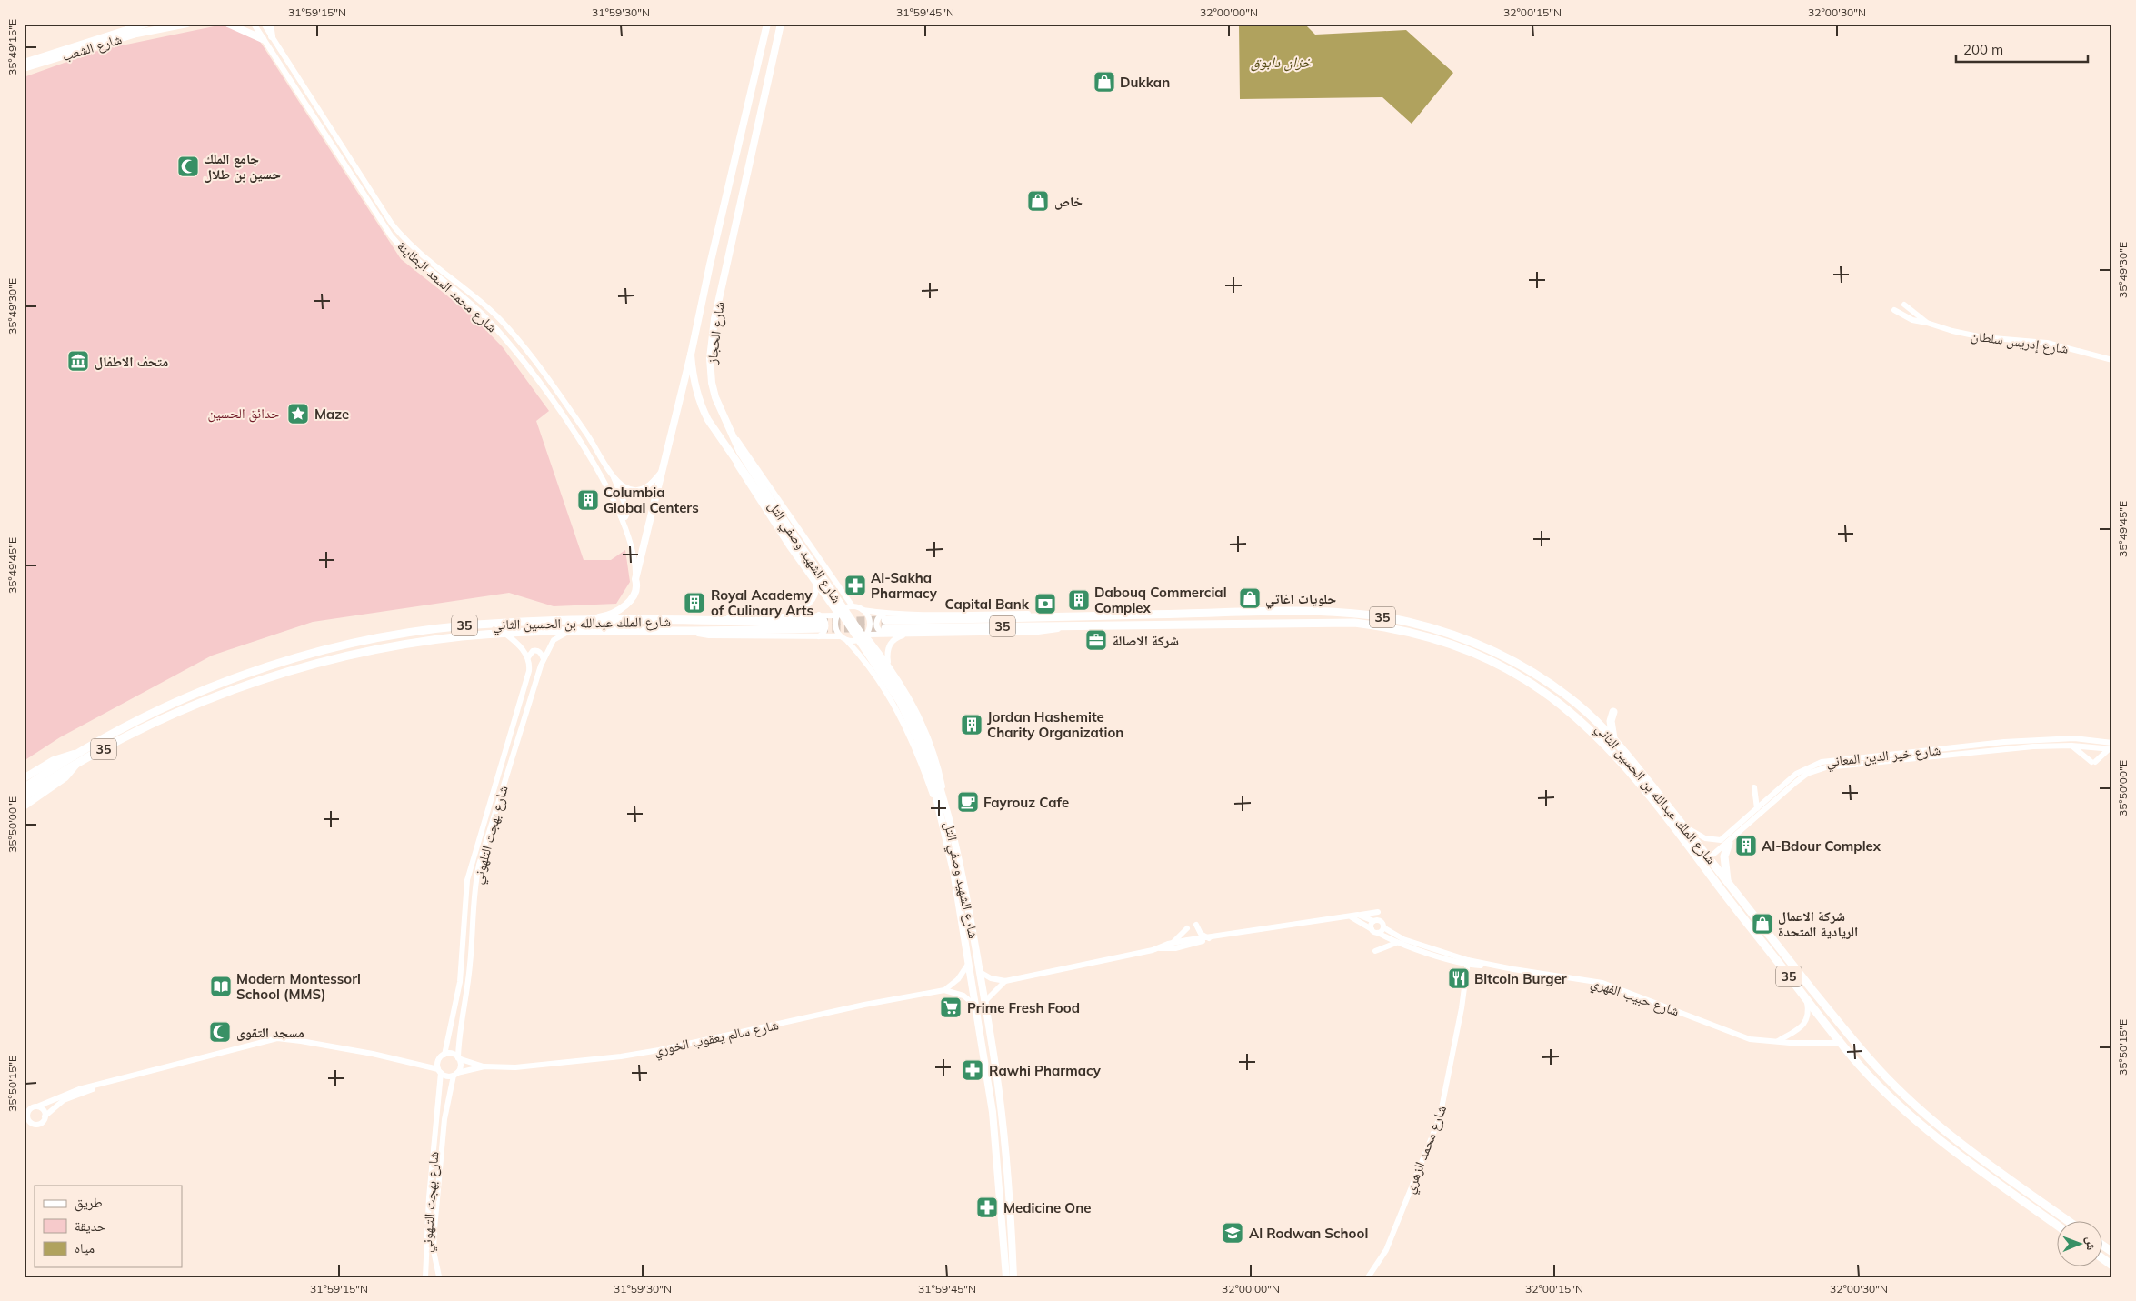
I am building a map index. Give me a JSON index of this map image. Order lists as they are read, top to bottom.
{
  "streets": {
    "highway": ["35", "شارع الملك عبدالله بن الحسين الثاني"],
    "main road": ["شارع الشعب", "شارع الحجاز", "شارع الشهيد وصفي التل"],
    "street": [
      "شارع محمد السعد البطاينة",
      "شارع إدريس سلطان",
      "شارع خير الدين المعاني",
      "شارع بهجت التلهوني",
      "شارع حبيب الفهري",
      "شارع سالم يعقوب الخوري",
      "شارع محمد الزهري"
    ]
  },
  "crossings": [
    ["شارع محمد السعد البطاينة", "شارع الحجاز"],
    ["شارع الحجاز", "شارع الشهيد وصفي التل"],
    ["شارع الحجاز", "شارع الملك عبدالله بن الحسين الثاني"],
    ["شارع الشهيد وصفي التل", "شارع سالم يعقوب الخوري"],
    ["شارع الملك عبدالله بن الحسين الثاني", "شارع خير الدين المعاني"],
    ["شارع الملك عبدالله بن الحسين الثاني", "شارع بهجت التلهوني"],
    ["شارع الملك عبدالله بن الحسين الثاني", "شارع حبيب الفهري"],
    ["شارع بهجت التلهوني", "شارع سالم يعقوب الخوري"],
    ["شارع حبيب الفهري", "شارع محمد الزهري"]
  ],
  "water": ["خزان دابوق"],
  "parks": ["حدائق الحسين"],
  "places": {
    "shop": [
      "Dukkan",
      "خاص",
      "حلويات اغاتي",
      "شركة الاعمال الريادية المتحدة"
    ],
    "mosque": ["جامع الملك حسين بن طلال", "مسجد التقوى"],
    "museum": ["متحف الاطفال"],
    "place": ["Maze"],
    "building": [
      "Columbia Global Centers",
      "Dabouq Commercial Complex",
      "Royal Academy of Culinary Arts",
      "Jordan Hashemite Charity Organization",
      "Al-Bdour Complex"
    ],
    "pharmacy": ["Al-Sakha Pharmacy", "Rawhi Pharmacy", "Medicine One"],
    "bank": ["Capital Bank"],
    "office": ["شركة الاصالة"],
    "cafe": ["Fayrouz Cafe"],
    "restaurant": ["Bitcoin Burger"],
    "library": ["Modern Montessori School (MMS)"],
    "supermarket": ["Prime Fresh Food"],
    "school or university": ["Al Rodwan School"]
  },
  "legend": ["طريق", "حديقة", "مياه"],
  "scale_bar": "200 m",
  "north": "right",
  "coordinates": [
    "31°59'15\"N",
    "31°59'30\"N",
    "31°59'45\"N",
    "32°00'00\"N",
    "32°00'15\"N",
    "32°00'30\"N",
    "35°49'15\"E",
    "35°49'30\"E",
    "35°49'45\"E",
    "35°50'00\"E",
    "35°50'15\"E"
  ]
}
